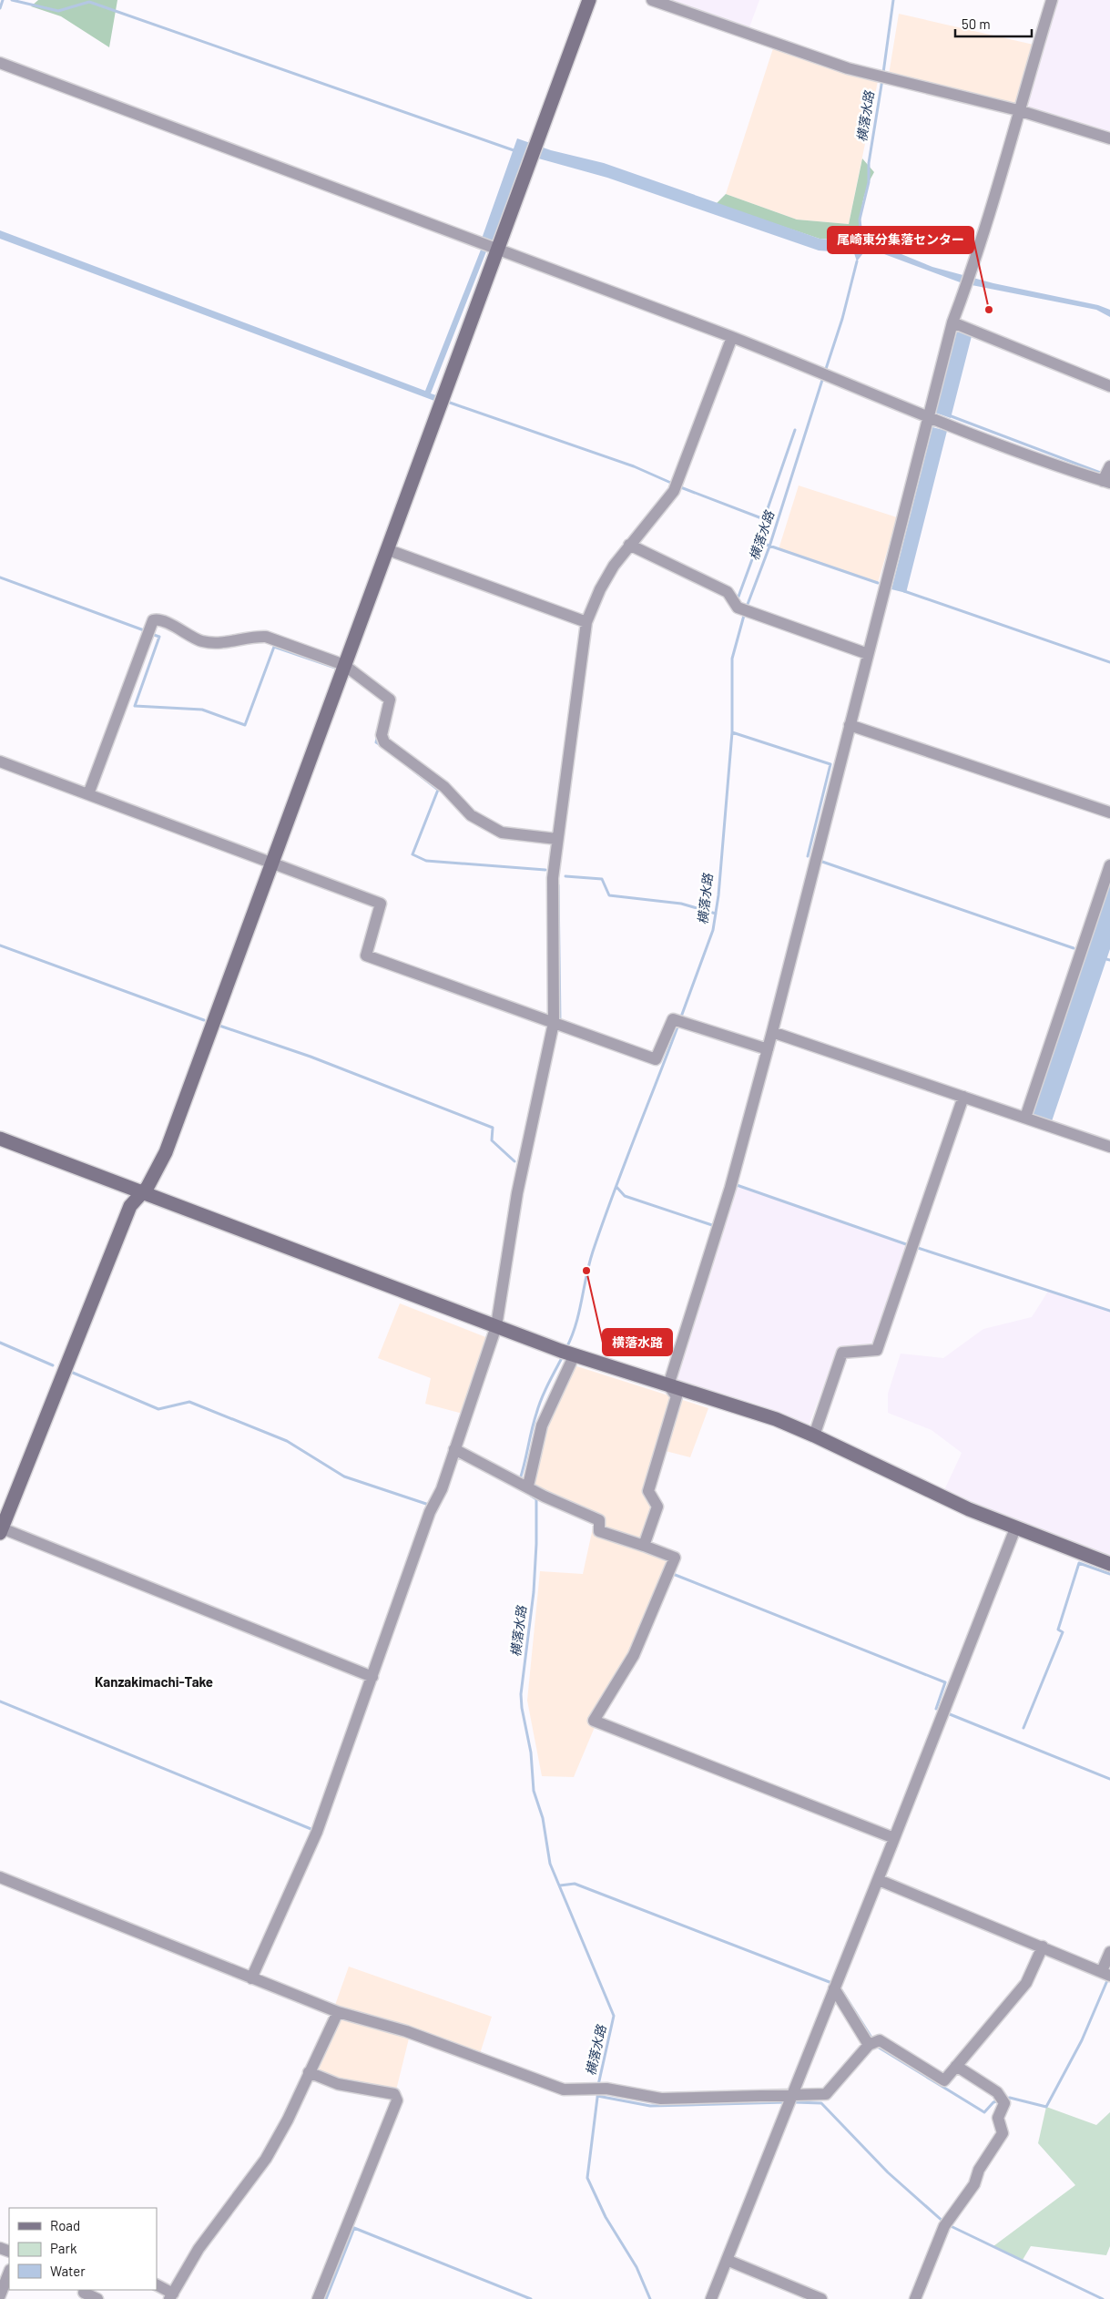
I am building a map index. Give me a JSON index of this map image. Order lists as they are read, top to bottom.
{
  "districts": ["Kanzakimachi-Take"],
  "water": ["横落水路"],
  "places": ["尾崎東分集落センター", "横落水路"],
  "legend": ["Road", "Park", "Water"],
  "scale_bar": "50 m"
}
